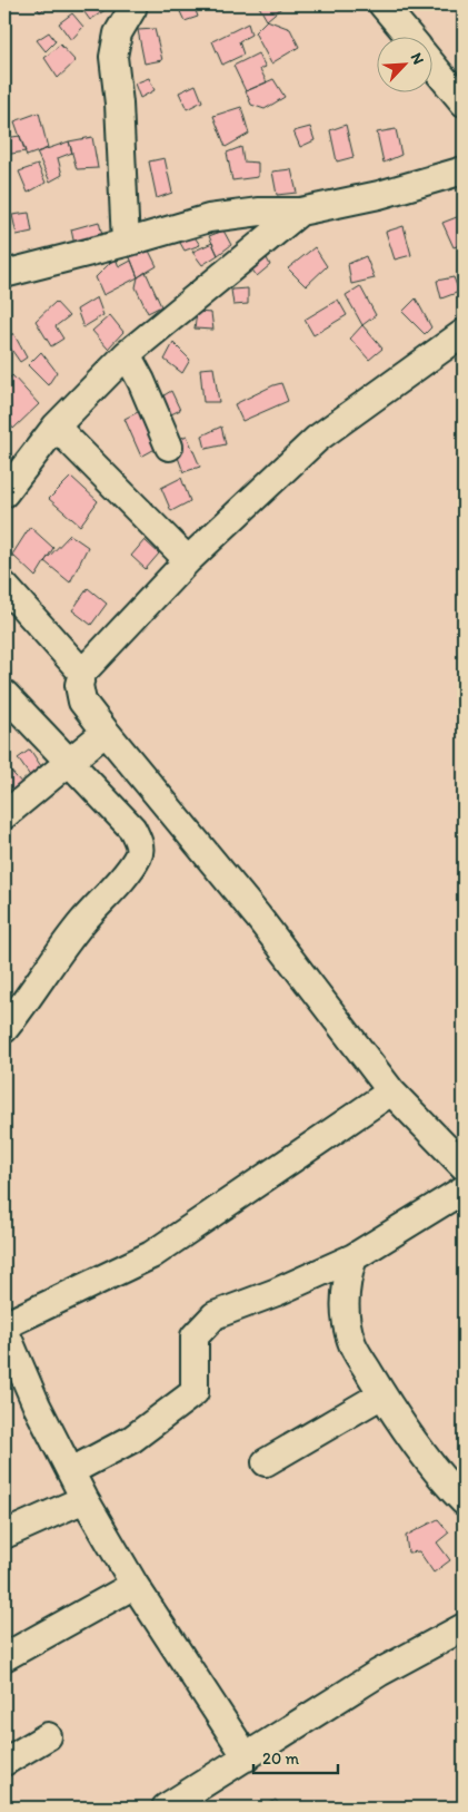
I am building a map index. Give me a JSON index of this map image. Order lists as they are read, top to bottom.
{
  "scale_bar": "20 m",
  "north": "top right"
}
